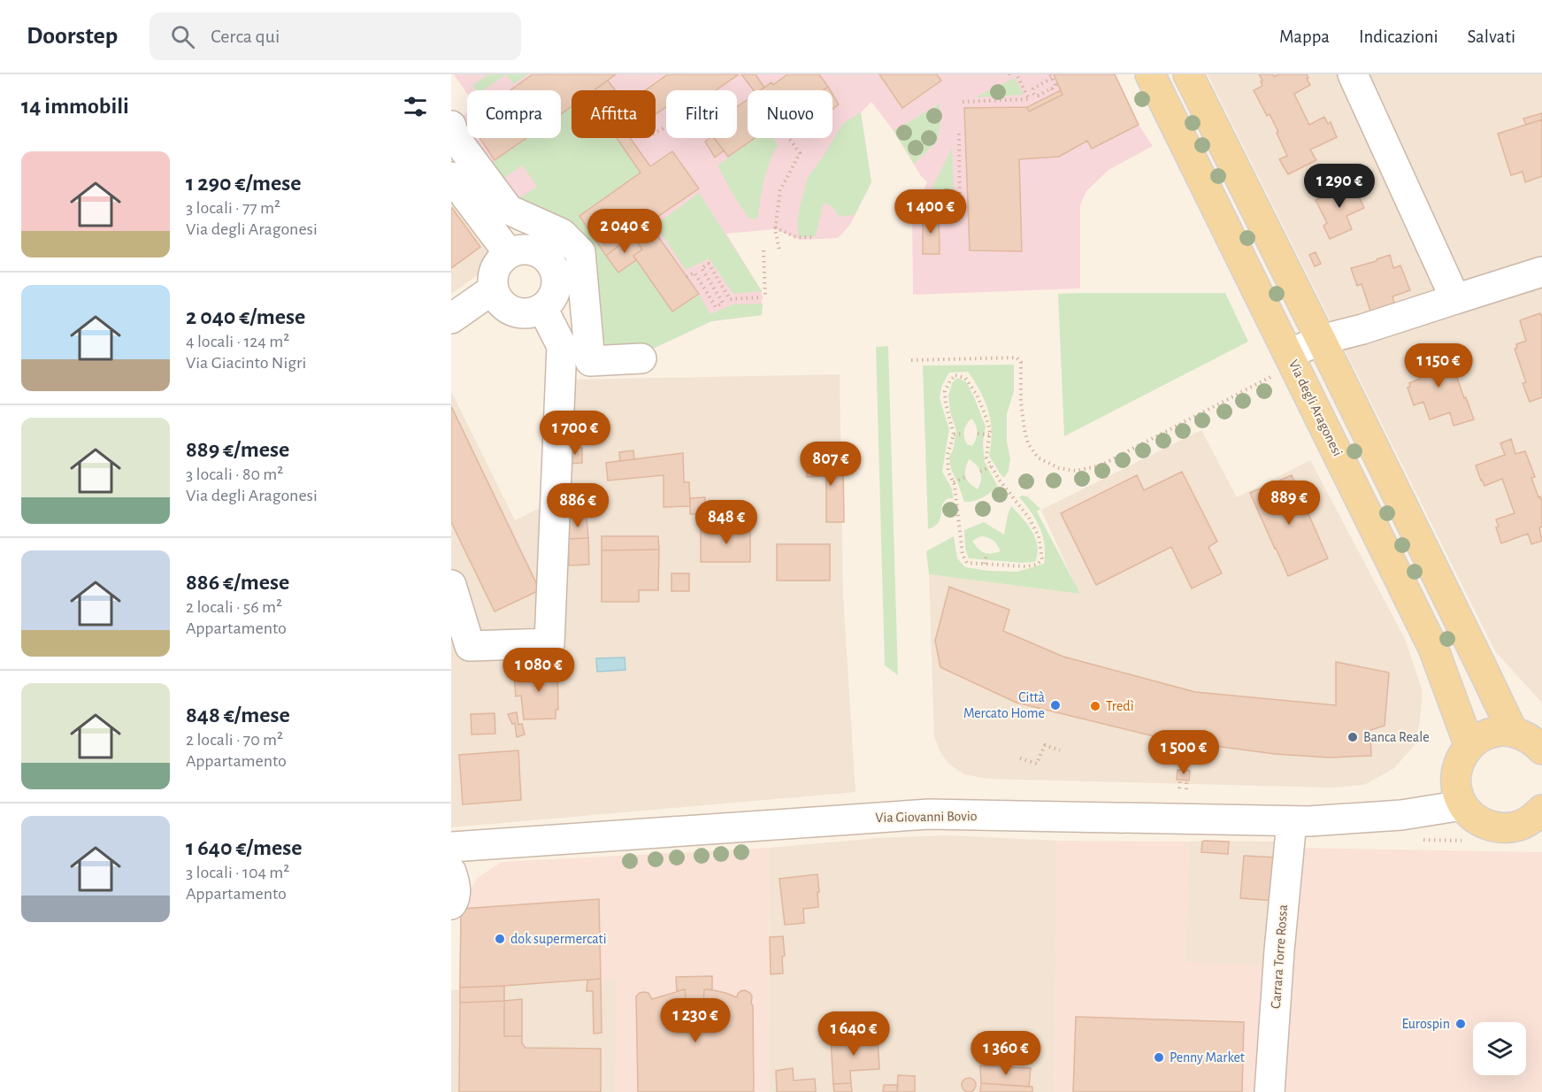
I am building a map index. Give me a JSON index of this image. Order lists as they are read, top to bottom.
{
  "streets": {
    "main road": ["Via degli Aragonesi"],
    "street": ["Via Giovanni Bovio", "Carrara Torre Rossa"]
  },
  "crossings": [
    ["Via Giovanni Bovio", "Carrara Torre Rossa"]
  ],
  "places": [
    "Città Mercato Home",
    "Tredì",
    "Banca Reale",
    "dok supermercati",
    "Eurospin",
    "Penny Market"
  ],
  "page": {
    "header": "Doorstep",
    "search": "Cerca qui",
    "nav": ["Mappa", "Indicazioni", "Salvati"],
    "heading": "14 immobili",
    "chip": [
      "Compra",
      "Affitta",
      "Filtri",
      "Nuovo"
    ],
    "list": [
      {
        "name": "1 290 €/mese",
        "note": "3 locali · 77 m² · Via degli Aragonesi"
      },
      {
        "name": "2 040 €/mese",
        "note": "4 locali · 124 m² · Via Giacinto Nigri"
      },
      {
        "name": "889 €/mese",
        "note": "3 locali · 80 m² · Via degli Aragonesi"
      },
      {
        "name": "886 €/mese",
        "note": "2 locali · 56 m² · Appartamento"
      },
      {
        "name": "848 €/mese",
        "note": "2 locali · 70 m² · Appartamento"
      },
      {
        "name": "1 640 €/mese",
        "note": "3 locali · 104 m² · Appartamento"
      }
    ],
    "price": [
      "1 290 €",
      "1 400 €",
      "2 040 €",
      "1 150 €",
      "1 700 €",
      "807 €",
      "889 €",
      "886 €",
      "848 €",
      "1 080 €",
      "1 500 €",
      "1 230 €",
      "1 640 €",
      "1 360 €"
    ]
  }
}
